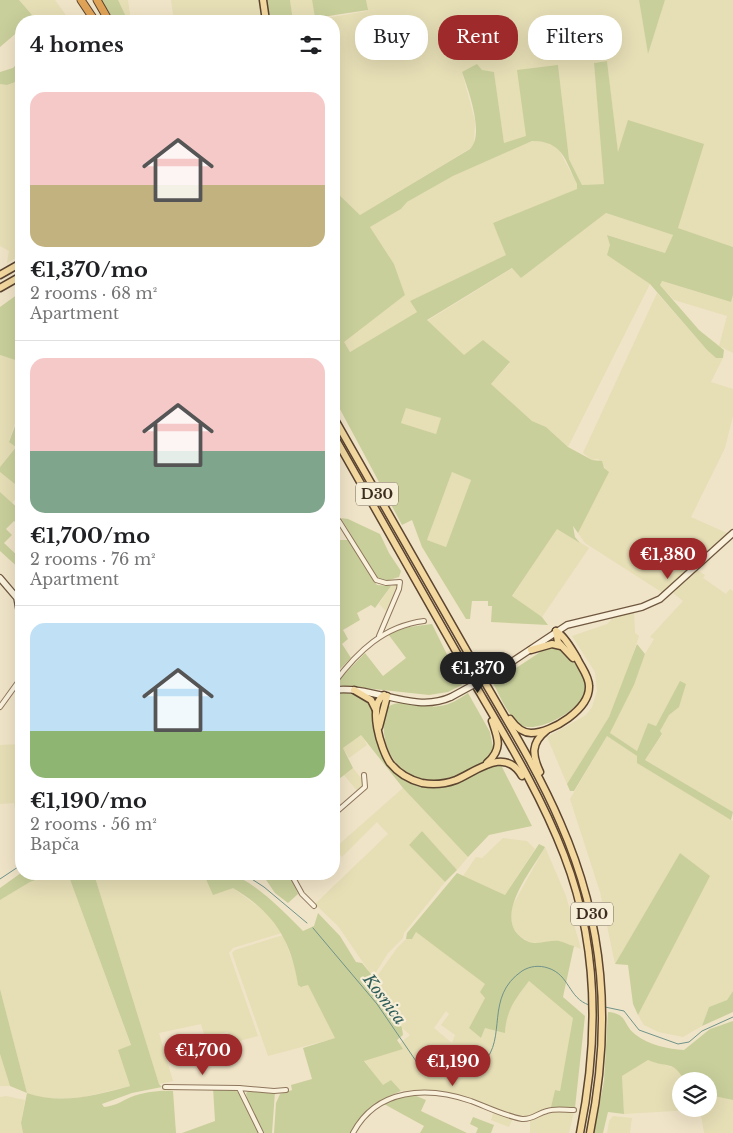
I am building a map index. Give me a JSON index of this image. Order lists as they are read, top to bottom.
{
  "streets": {
    "main road": ["D30"]
  },
  "water": ["Kosnica"],
  "page": {
    "chip": ["Buy", "Rent", "Filters"],
    "heading": "4 homes",
    "list": [
      {
        "name": "€1,370/mo",
        "note": "2 rooms · 68 m² · Apartment"
      },
      {
        "name": "€1,700/mo",
        "note": "2 rooms · 76 m² · Apartment"
      },
      {
        "name": "€1,190/mo",
        "note": "2 rooms · 56 m² · Bapča"
      }
    ],
    "price": [
      "€1,380",
      "€1,370",
      "€1,700",
      "€1,190"
    ]
  }
}
